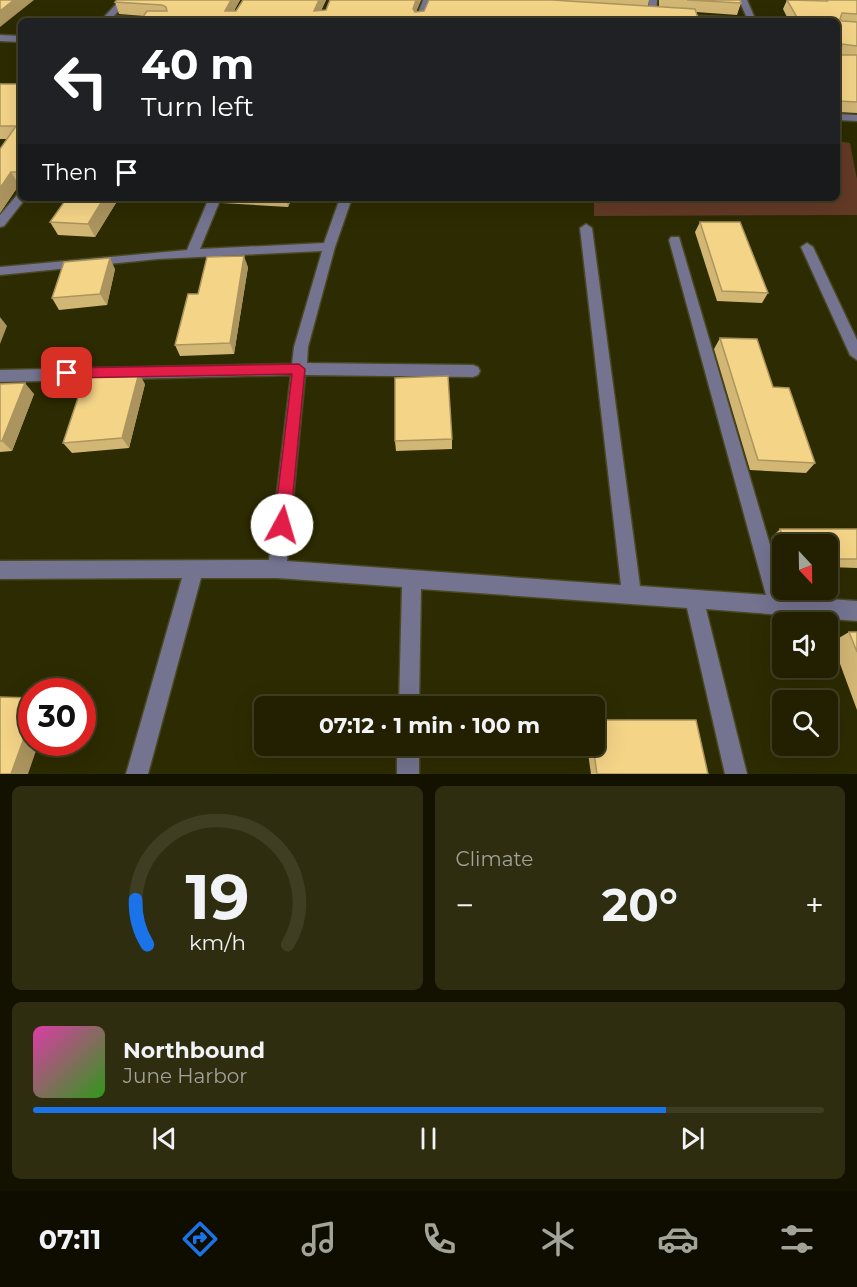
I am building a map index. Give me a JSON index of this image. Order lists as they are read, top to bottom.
{
  "north": "bottom",
  "page": {
    "turn": ["40 m", "Turn left"],
    "then": "Then",
    "limit": "30",
    "trip": "07:12 · 1 min · 100 m",
    "tile": "Climate",
    "heat": ["−", "20°", "+"],
    "song": ["Northbound", "June Harbor"],
    "tabs": "07:11",
    "gauge": ["19", "km/h"]
  }
}
